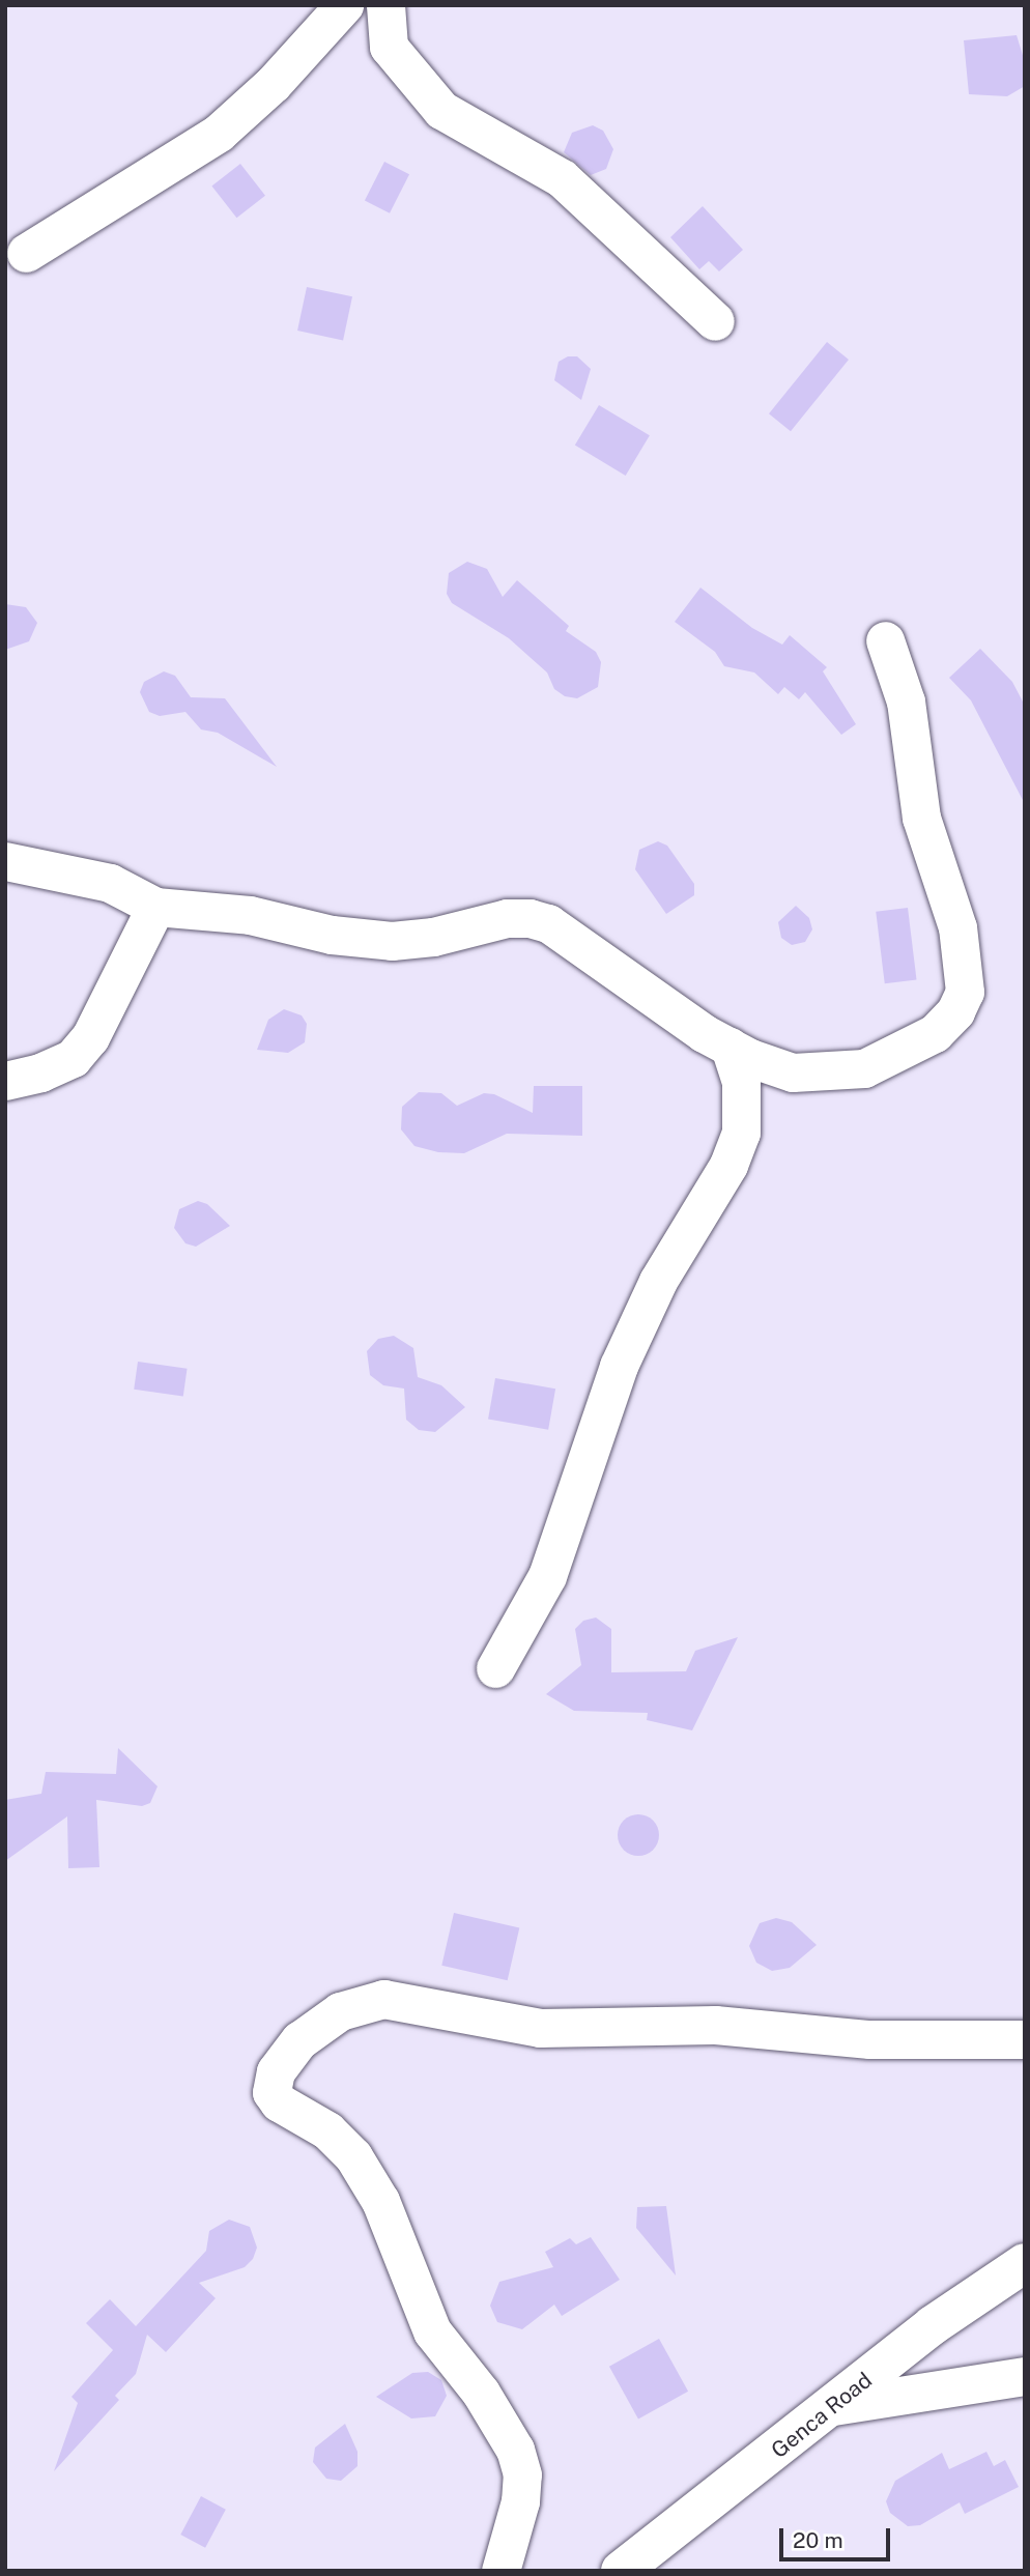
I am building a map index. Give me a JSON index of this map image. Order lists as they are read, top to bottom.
{
  "streets": {
    "street": ["Genca Road"]
  },
  "scale_bar": "20 m"
}
